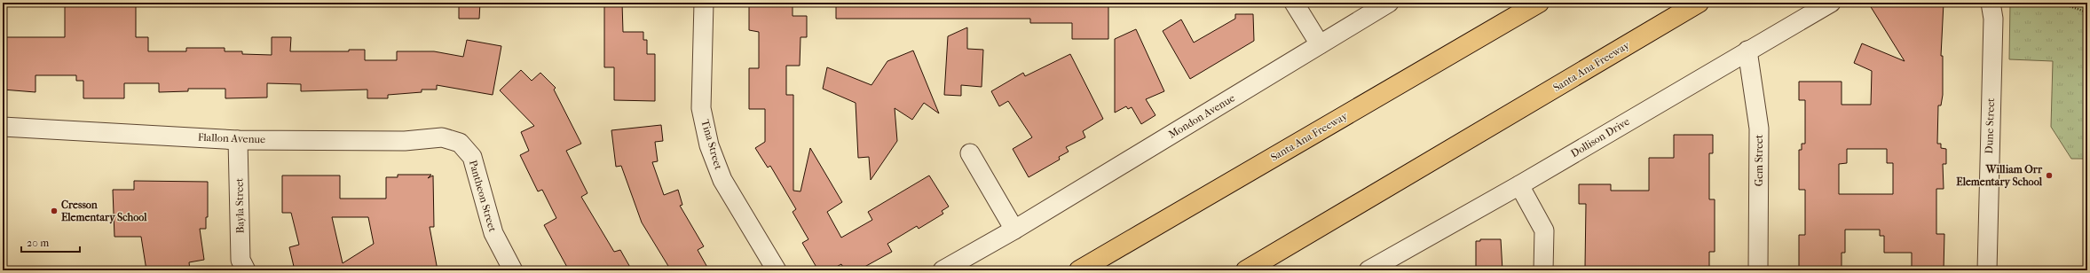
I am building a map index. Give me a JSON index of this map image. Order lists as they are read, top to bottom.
{
  "streets": {
    "highway": ["Santa Ana Freeway"],
    "street": [
      "Mondon Avenue",
      "Dune Street",
      "Dollison Drive",
      "Flallon Avenue",
      "Tina Street",
      "Gem Street",
      "Pantheon Street",
      "Bayla Street"
    ]
  },
  "crossings": [
    ["Dollison Drive", "Gem Street"],
    ["Flallon Avenue", "Pantheon Street"],
    ["Flallon Avenue", "Bayla Street"]
  ],
  "places": ["William Orr Elementary School", "Cresson Elementary School"],
  "scale_bar": "20 m"
}
